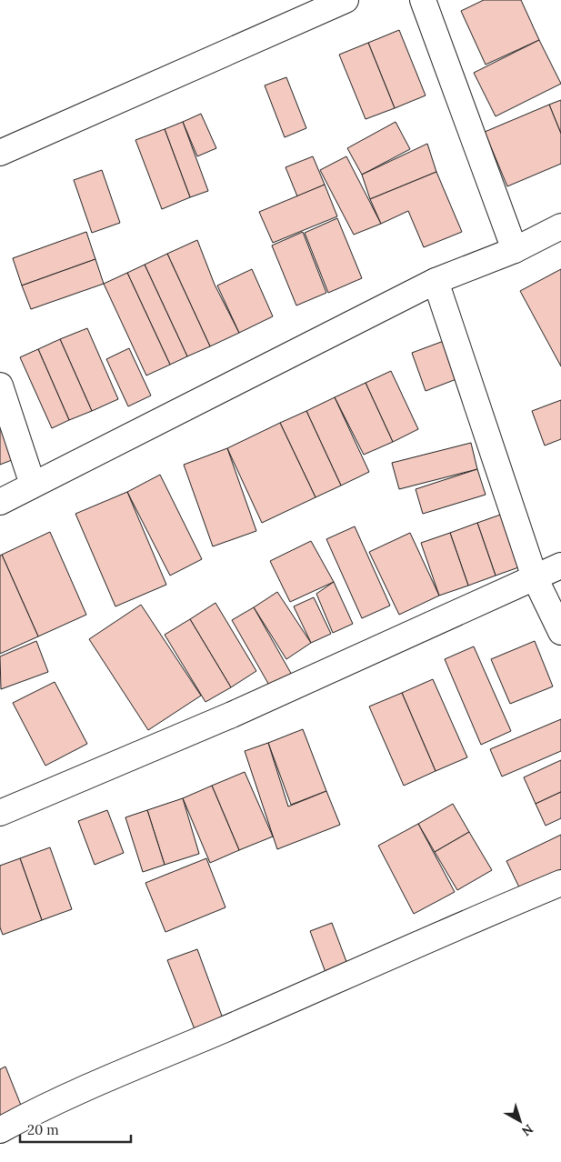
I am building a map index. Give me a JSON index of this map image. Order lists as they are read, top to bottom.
{
  "scale_bar": "20 m",
  "north": "bottom right"
}
